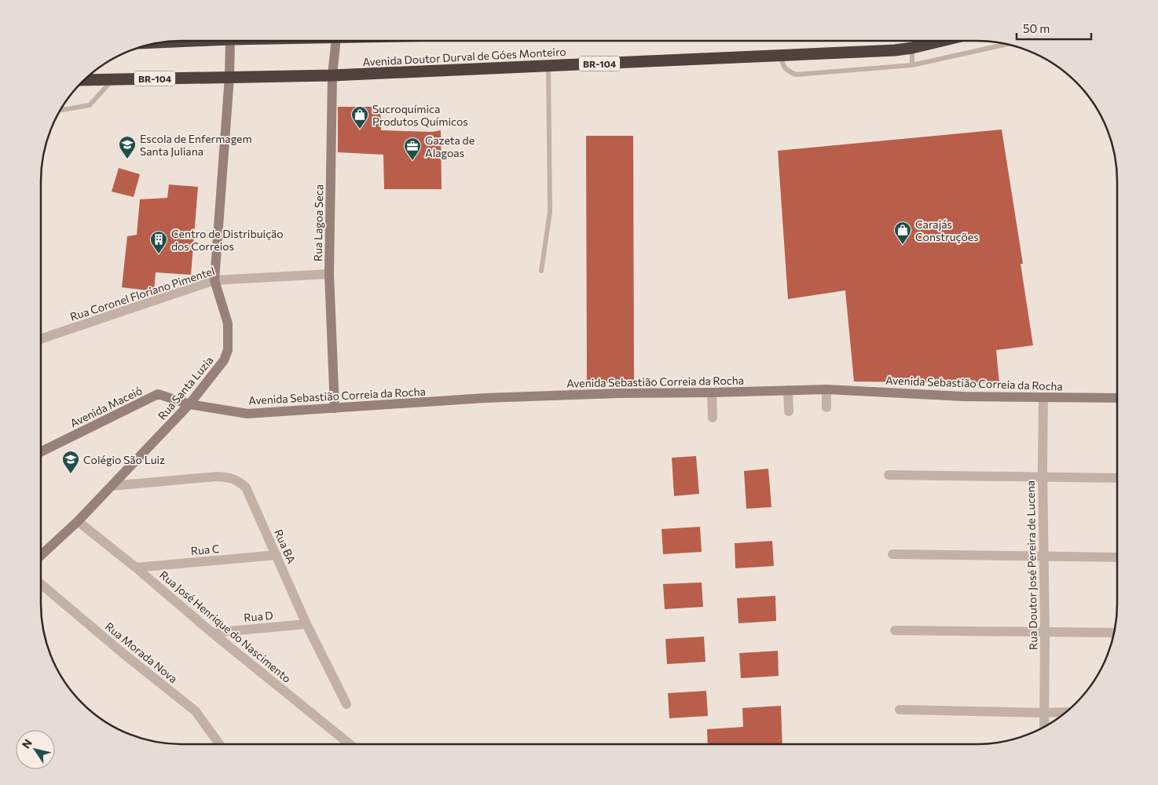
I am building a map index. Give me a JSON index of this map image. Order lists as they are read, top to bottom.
{
  "streets": {
    "highway": ["Avenida Doutor Durval de Góes Monteiro", "BR-104"],
    "street": [
      "Rua Lagoa Seca",
      "Rua Coronel Floriano Pimentel",
      "Avenida Sebastião Correia da Rocha",
      "Rua Santa Luzia",
      "Avenida Maceió",
      "Rua BA",
      "Rua C",
      "Rua Doutor José Pereira de Lucena",
      "Rua D",
      "Rua José Henrique do Nascimento",
      "Rua Morada Nova"
    ]
  },
  "crossings": [
    ["Avenida Doutor Durval de Góes Monteiro", "Rua Lagoa Seca"],
    ["Avenida Doutor Durval de Góes Monteiro", "Rua Santa Luzia"],
    ["Rua Lagoa Seca", "Rua Coronel Floriano Pimentel"],
    ["Rua Lagoa Seca", "Avenida Sebastião Correia da Rocha"],
    ["Rua Coronel Floriano Pimentel", "Rua Santa Luzia"],
    ["Avenida Sebastião Correia da Rocha", "Rua Santa Luzia"],
    ["Avenida Sebastião Correia da Rocha", "Avenida Maceió"],
    ["Avenida Sebastião Correia da Rocha", "Rua Doutor José Pereira de Lucena"],
    ["Rua Santa Luzia", "Avenida Maceió"],
    ["Rua Santa Luzia", "Rua BA"],
    ["Rua Santa Luzia", "Rua José Henrique do Nascimento"],
    ["Rua BA", "Rua C"],
    ["Rua BA", "Rua D"],
    ["Rua C", "Rua José Henrique do Nascimento"],
    ["Rua D", "Rua José Henrique do Nascimento"]
  ],
  "places": {
    "shop": ["Sucroquímica Produtos Químicos", "Carajás Construções"],
    "school or university": ["Escola de Enfermagem Santa Juliana", "Colégio São Luiz"],
    "office": ["Gazeta de Alagoas"],
    "building": ["Centro de Distribuição dos Correios"]
  },
  "scale_bar": "50 m",
  "north": "top left"
}
